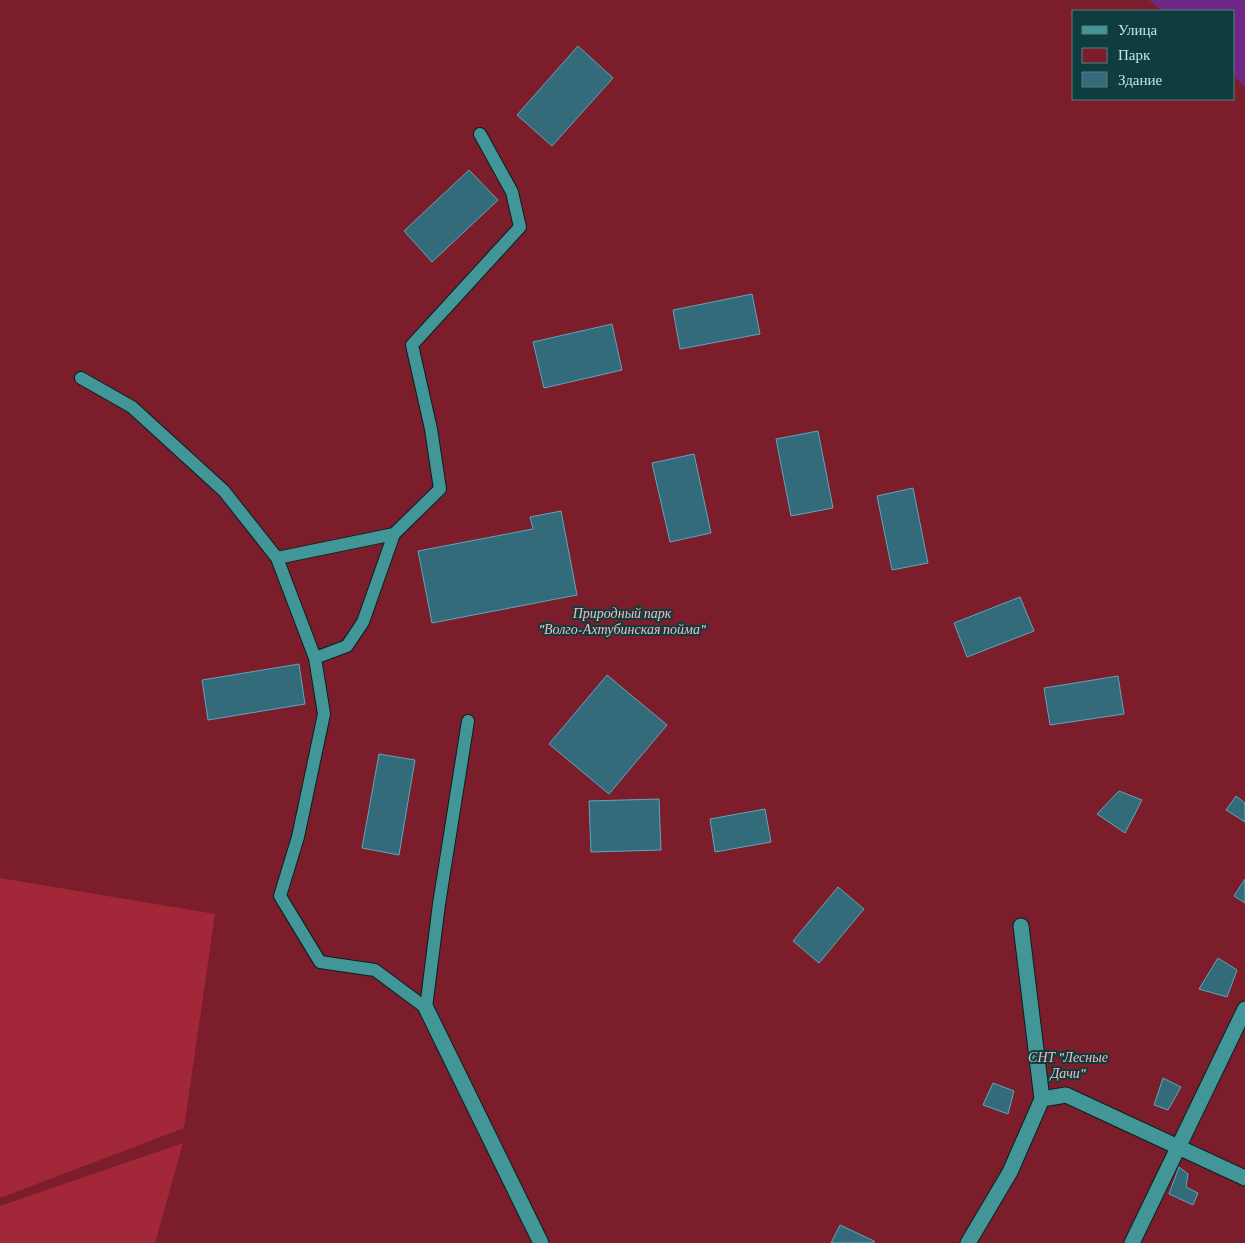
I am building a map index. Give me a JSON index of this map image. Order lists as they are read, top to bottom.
{
  "parks": ["Природный парк \"Волго-Ахтубинская пойма\"", "СНТ \"Лесные Дачи\""],
  "legend": ["Улица", "Парк", "Здание"]
}
